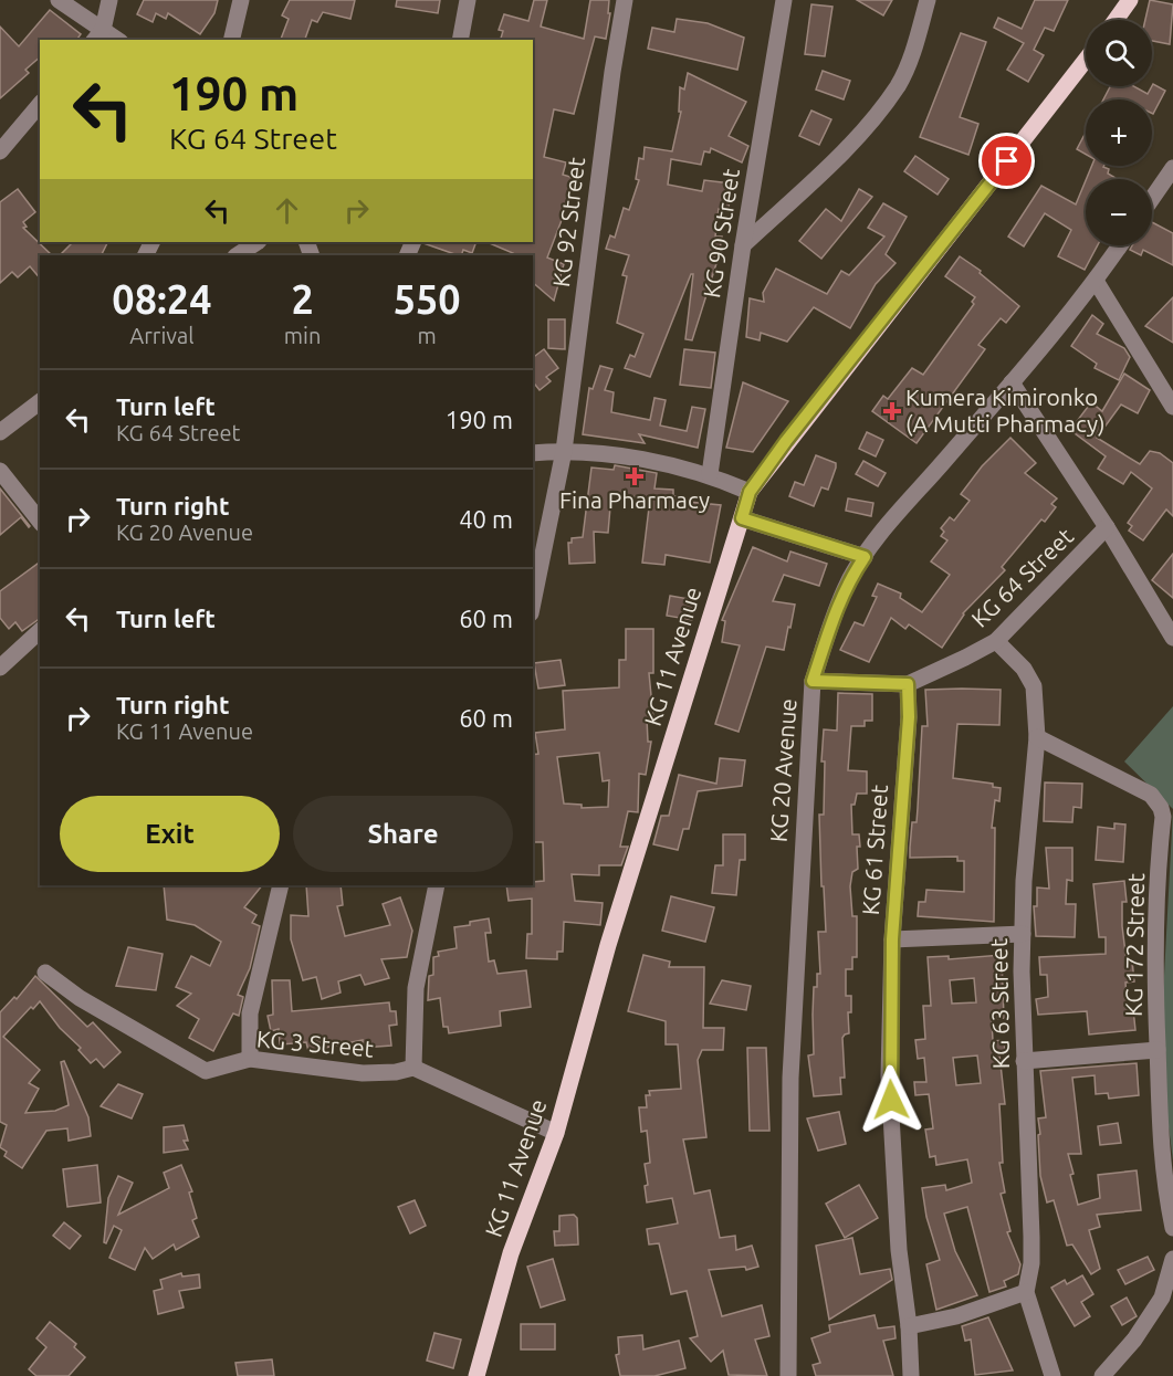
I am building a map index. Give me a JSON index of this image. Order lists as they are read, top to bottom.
{
  "streets": {
    "main road": ["KG 11 Avenue"],
    "street": [
      "KG 92 Street",
      "KG 90 Street",
      "KG 64 Street",
      "KG 20 Avenue",
      "KG 61 Street",
      "KG 172 Street",
      "KG 63 Street",
      "KG 3 Street"
    ]
  },
  "crossings": [
    ["KG 64 Street", "KG 20 Avenue"],
    ["KG 64 Street", "KG 61 Street"],
    ["KG 64 Street", "KG 63 Street"],
    ["KG 172 Street", "KG 63 Street"]
  ],
  "places": {
    "health": ["Kumera Kimironko (A Mutti Pharmacy)", "Fina Pharmacy"]
  },
  "page": {
    "map_buttons": ["+", "−"],
    "turn": ["190 m", "KG 64 Street"],
    "eta": [
      "08:24",
      "Arrival",
      "2",
      "min",
      "550",
      "m"
    ],
    "list": [
      {
        "name": "Turn left",
        "note": "KG 64 Street",
        "value": "190 m"
      },
      {
        "name": "Turn right",
        "note": "KG 20 Avenue",
        "value": "40 m"
      },
      {
        "name": "Turn left",
        "value": "60 m"
      },
      {
        "name": "Turn right",
        "note": "KG 11 Avenue",
        "value": "60 m"
      }
    ],
    "buttons": ["Exit", "Share"]
  }
}
